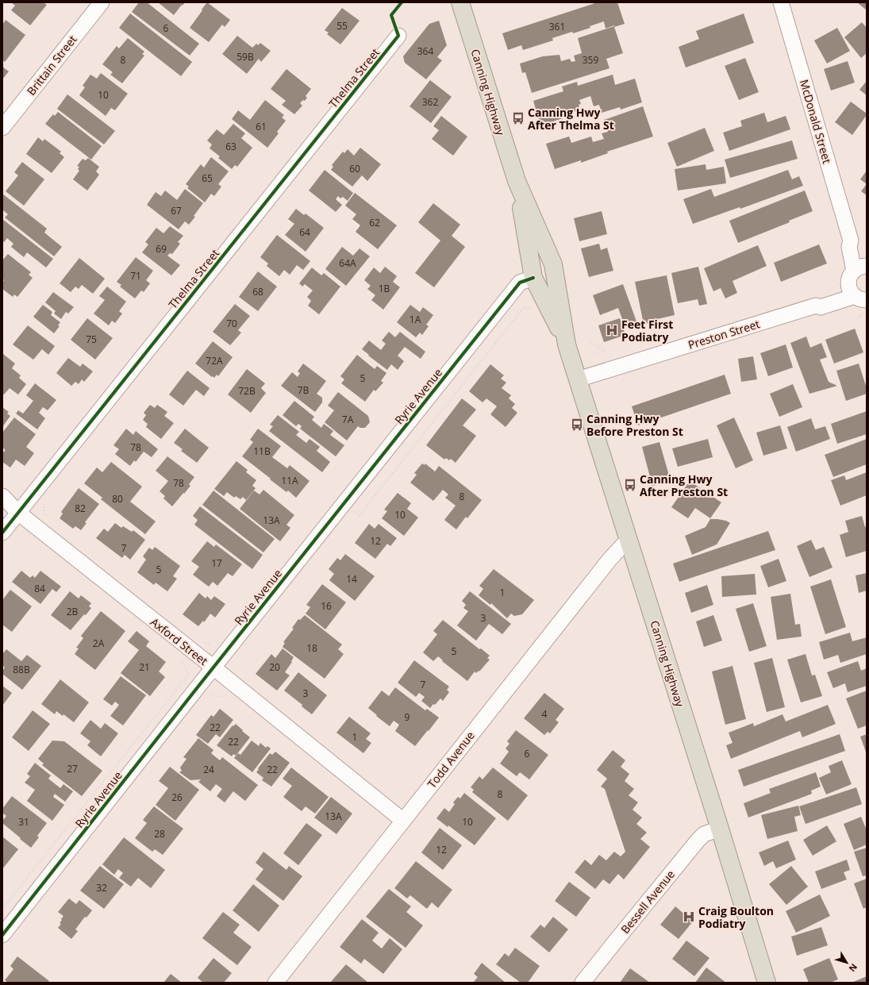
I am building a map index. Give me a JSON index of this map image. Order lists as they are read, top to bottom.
{
  "streets": {
    "highway": ["Canning Highway"],
    "street": [
      "Brittain Street",
      "Thelma Street",
      "McDonald Street",
      "Preston Street",
      "Ryrie Avenue",
      "Axford Street",
      "Todd Avenue",
      "Bessell Avenue"
    ]
  },
  "crossings": [
    ["Thelma Street", "Axford Street"],
    ["Canning Highway", "Preston Street"],
    ["Canning Highway", "Ryrie Avenue"],
    ["Canning Highway", "Todd Avenue"],
    ["Canning Highway", "Bessell Avenue"],
    ["Ryrie Avenue", "Axford Street"],
    ["Axford Street", "Todd Avenue"]
  ],
  "places": {
    "bus stop": ["Canning Hwy After Thelma St", "Canning Hwy Before Preston St", "Canning Hwy After Preston St"],
    "hospital": ["Feet First Podiatry", "Craig Boulton Podiatry"]
  },
  "house_numbers": [
    "55",
    "361",
    "6",
    "364",
    "59B",
    "8",
    "359",
    "10",
    "362",
    "61",
    "63",
    "60",
    "65",
    "67",
    "62",
    "64",
    "69",
    "64A",
    "71",
    "1B",
    "68",
    "1A",
    "70",
    "75",
    "72A",
    "5",
    "7B",
    "72B",
    "7A",
    "78",
    "11B",
    "11A",
    "78",
    "8",
    "80",
    "82",
    "10",
    "13A",
    "12",
    "7",
    "17",
    "5",
    "14",
    "84",
    "1",
    "16",
    "2B",
    "3",
    "2A",
    "18",
    "5",
    "21",
    "20",
    "88B",
    "7",
    "3",
    "4",
    "9",
    "22",
    "1",
    "22",
    "6",
    "27",
    "24",
    "22",
    "8",
    "26",
    "13A",
    "31",
    "10",
    "28",
    "12",
    "32"
  ],
  "north": "bottom right"
}
